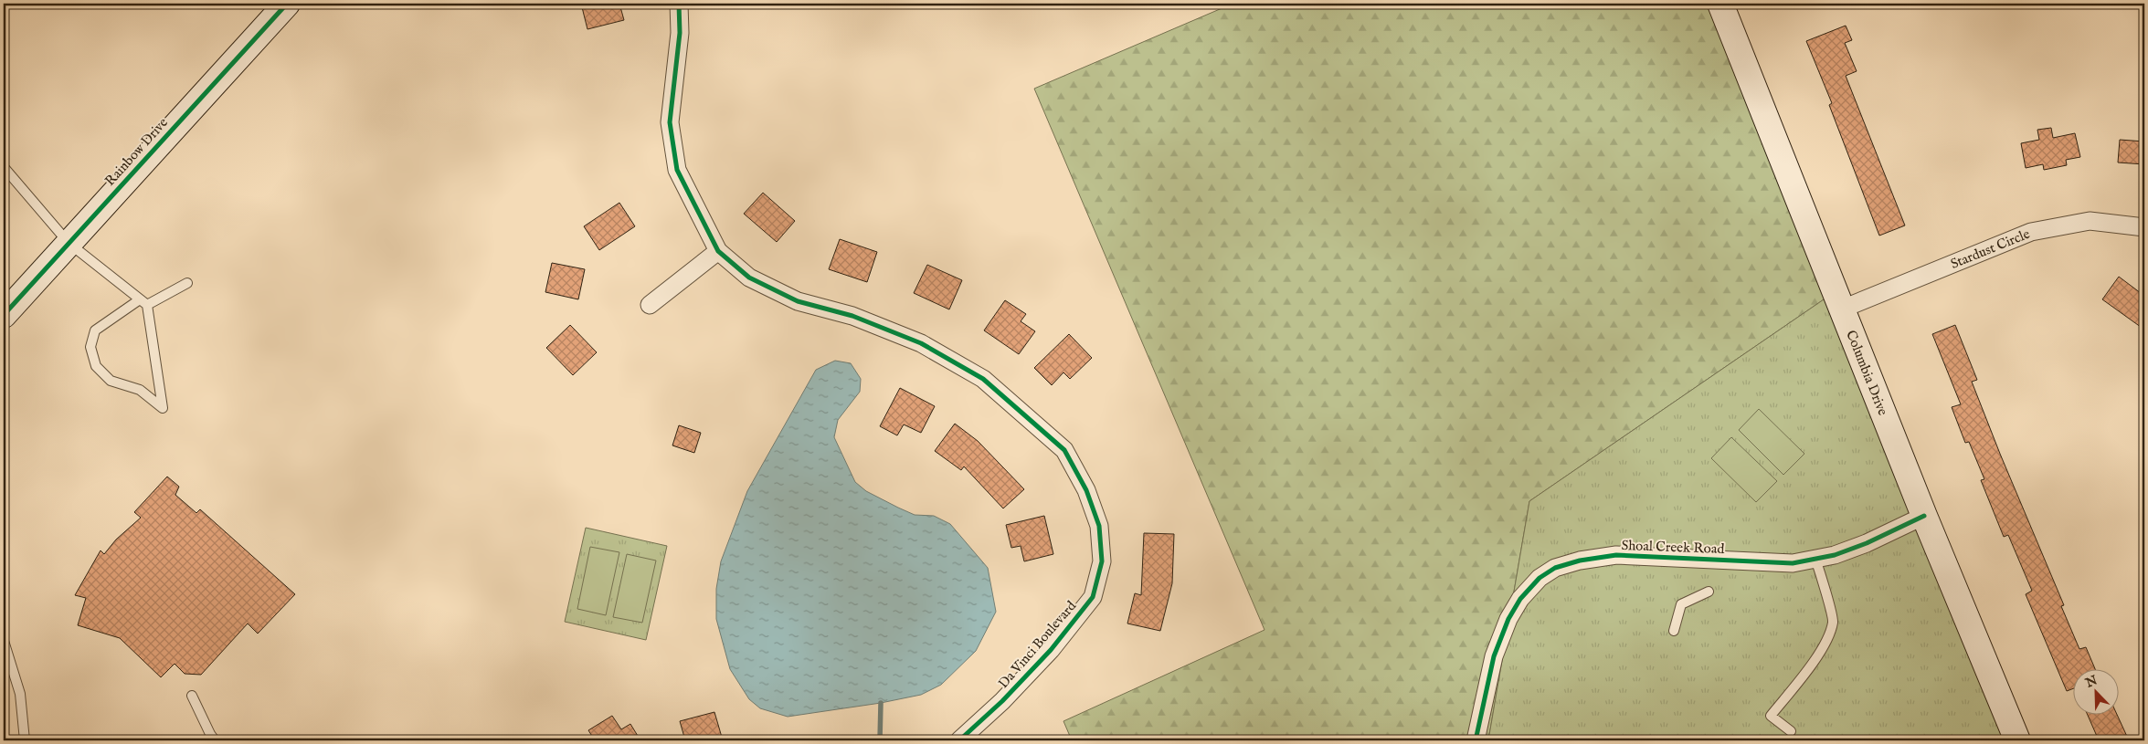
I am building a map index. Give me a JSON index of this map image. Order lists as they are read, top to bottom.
{
  "streets": {
    "main road": ["Rainbow Drive", "Columbia Drive"],
    "street": ["Stardust Circle", "Shoal Creek Road", "Da Vinci Boulevard"]
  },
  "crossings": [
    ["Stardust Circle", "Columbia Drive"],
    ["Columbia Drive", "Shoal Creek Road"]
  ],
  "north": "top left"
}
